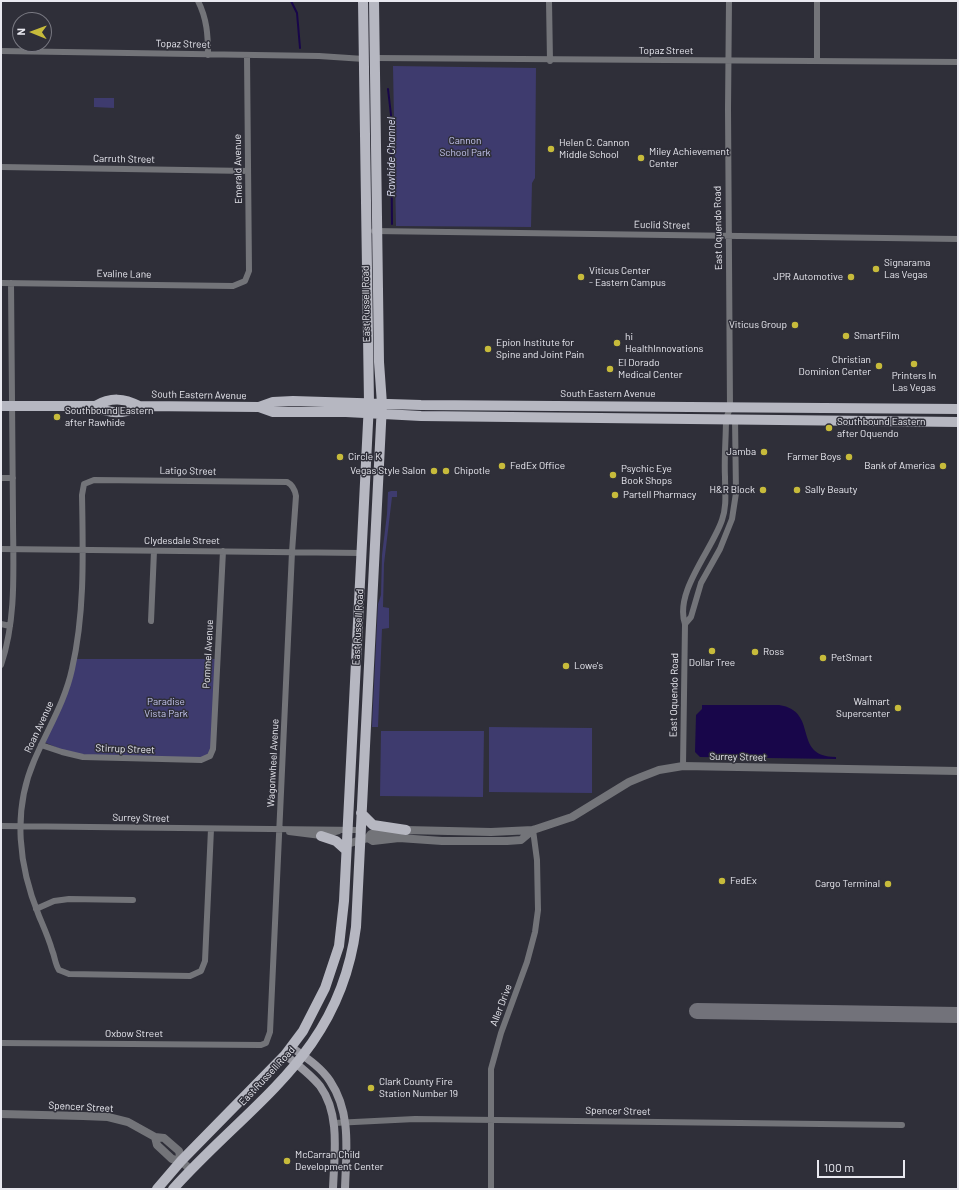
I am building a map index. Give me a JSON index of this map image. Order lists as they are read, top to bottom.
{
  "streets": {
    "main road": ["East Russell Road", "South Eastern Avenue"],
    "street": [
      "Topaz Street",
      "Carruth Street",
      "Emerald Avenue",
      "Euclid Street",
      "East Oquendo Road",
      "Evaline Lane",
      "Latigo Street",
      "Clydesdale Street",
      "Pommel Avenue",
      "Roan Avenue",
      "Stirrup Street",
      "Surrey Street",
      "Wagonwheel Avenue",
      "Aller Drive",
      "Oxbow Street",
      "Spencer Street"
    ]
  },
  "crossings": [
    ["Topaz Street", "Emerald Avenue"],
    ["Topaz Street", "East Oquendo Road"],
    ["Topaz Street", "East Russell Road"],
    ["Carruth Street", "Emerald Avenue"],
    ["Emerald Avenue", "Evaline Lane"],
    ["Euclid Street", "East Oquendo Road"],
    ["Euclid Street", "East Russell Road"],
    ["East Oquendo Road", "South Eastern Avenue"],
    ["East Oquendo Road", "Surrey Street"],
    ["East Russell Road", "South Eastern Avenue"],
    ["East Russell Road", "Clydesdale Street"],
    ["East Russell Road", "Surrey Street"],
    ["East Russell Road", "Spencer Street"],
    ["Latigo Street", "Roan Avenue"],
    ["Latigo Street", "Wagonwheel Avenue"],
    ["Clydesdale Street", "Pommel Avenue"],
    ["Clydesdale Street", "Roan Avenue"],
    ["Clydesdale Street", "Wagonwheel Avenue"],
    ["Pommel Avenue", "Stirrup Street"],
    ["Roan Avenue", "Stirrup Street"],
    ["Roan Avenue", "Surrey Street"],
    ["Surrey Street", "Wagonwheel Avenue"],
    ["Surrey Street", "Aller Drive"],
    ["Wagonwheel Avenue", "Oxbow Street"],
    ["Aller Drive", "Spencer Street"]
  ],
  "water": ["Rawhide Channel"],
  "parks": ["Cannon School Park", "Paradise Vista Park"],
  "places": [
    "Helen C. Cannon Middle School",
    "Miley Achievement Center",
    "Signarama Las Vegas",
    "Viticus Center - Eastern Campus",
    "JPR Automotive",
    "Viticus Group",
    "SmartFilm",
    "hi HealthInnovations",
    "Epion Institute for Spine and Joint Pain",
    "Printers In Las Vegas",
    "Christian Dominion Center",
    "El Dorado Medical Center",
    "Southbound Eastern after Rawhide",
    "Southbound Eastern after Oquendo",
    "Jamba",
    "Circle K",
    "Farmer Boys",
    "FedEx Office",
    "Bank of America",
    "Vegas Style Salon",
    "Chipotle",
    "Psychic Eye Book Shops",
    "H&R Block",
    "Sally Beauty",
    "Partell Pharmacy",
    "Dollar Tree",
    "Ross",
    "PetSmart",
    "Lowe's",
    "Walmart Supercenter",
    "FedEx",
    "Cargo Terminal",
    "Clark County Fire Station Number 19",
    "McCarran Child Development Center"
  ],
  "scale_bar": "100 m",
  "north": "left"
}
